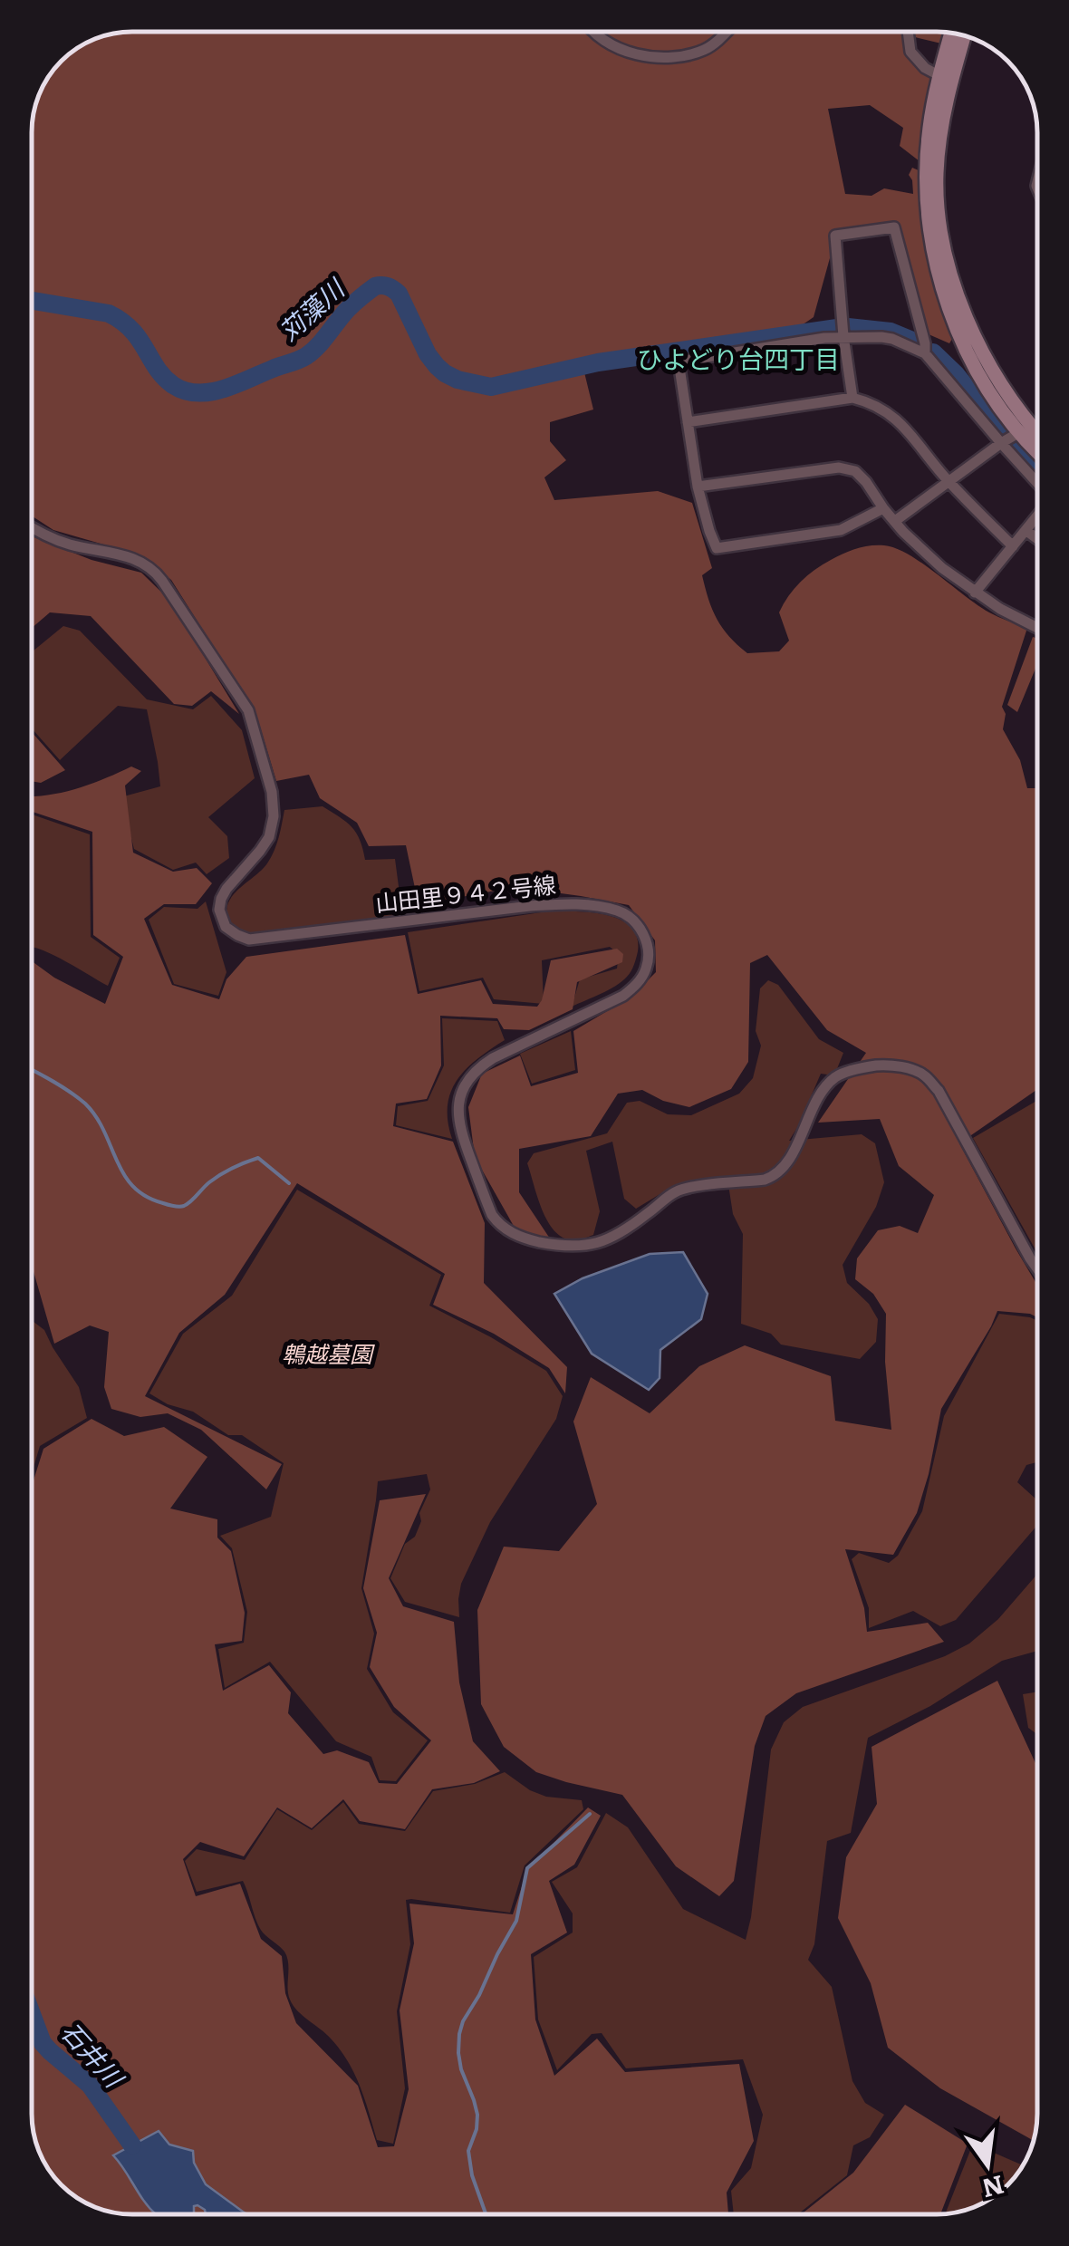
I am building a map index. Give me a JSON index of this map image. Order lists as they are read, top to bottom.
{
  "streets": {
    "street": ["山田里９４２号線"]
  },
  "districts": ["ひよどり台四丁目"],
  "water": ["苅藻川", "石井川"],
  "parks": ["鵯越墓園"],
  "north": "bottom"
}
